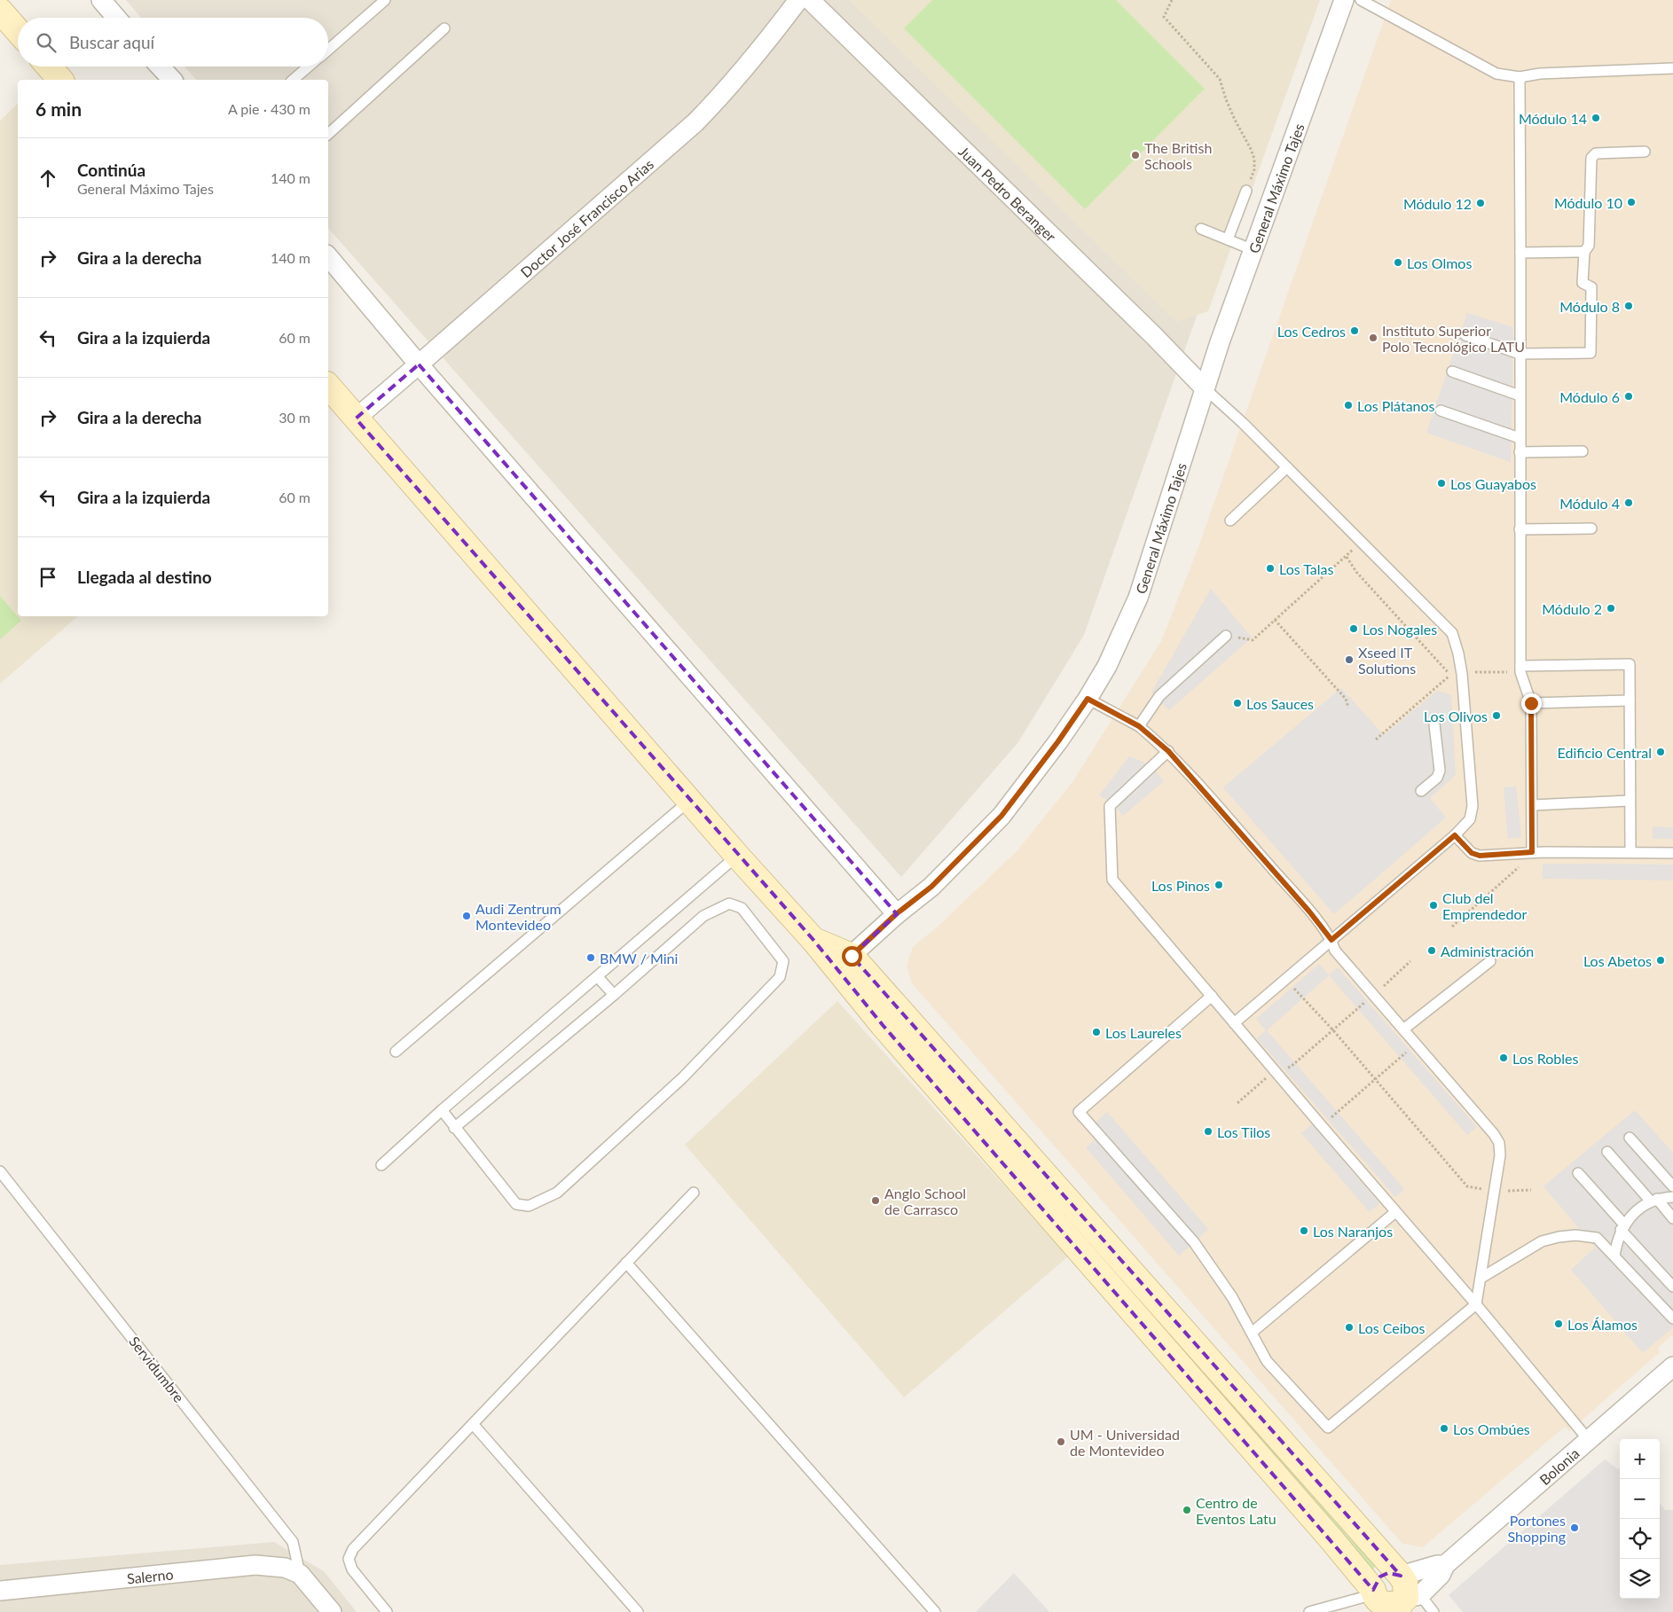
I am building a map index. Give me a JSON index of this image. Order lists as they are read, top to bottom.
{
  "streets": {
    "street": [
      "General Máximo Tajes",
      "Juan Pedro Beranger",
      "Doctor José Francisco Arias",
      "Bolonia",
      "Salerno"
    ],
    "lane": ["Servidumbre"]
  },
  "crossings": [
    ["General Máximo Tajes", "Juan Pedro Beranger"],
    ["Servidumbre", "Salerno"]
  ],
  "places": [
    "Módulo 14",
    "The British Schools",
    "Módulo 10",
    "Módulo 12",
    "Los Olmos",
    "Módulo 8",
    "Los Cedros",
    "Instituto Superior Polo Tecnológico LATU",
    "Módulo 6",
    "Los Plátanos",
    "Los Guayabos",
    "Módulo 4",
    "Los Talas",
    "Módulo 2",
    "Los Nogales",
    "Xseed IT Solutions",
    "Los Sauces",
    "Los Olivos",
    "Edificio Central",
    "Los Pinos",
    "Club del Emprendedor",
    "Audi Zentrum Montevideo",
    "Administración",
    "BMW / Mini",
    "Los Abetos",
    "Los Laureles",
    "Los Robles",
    "Los Tilos",
    "Anglo School de Carrasco",
    "Los Naranjos",
    "Los Álamos",
    "Los Ceibos",
    "Los Ombúes",
    "UM - Universidad de Montevideo",
    "Centro de Eventos Latu",
    "Portones Shopping"
  ],
  "page": {
    "search": "Buscar aquí",
    "heading": ["6 min", "A pie · 430 m"],
    "list": [
      ["Continúa", "General Máximo Tajes", "140 m"],
      ["Gira a la derecha", "140 m"],
      ["Gira a la izquierda", "60 m"],
      ["Gira a la derecha", "30 m"],
      ["Gira a la izquierda", "60 m"],
      "Llegada al destino"
    ],
    "map_buttons": ["+", "−"]
  }
}
